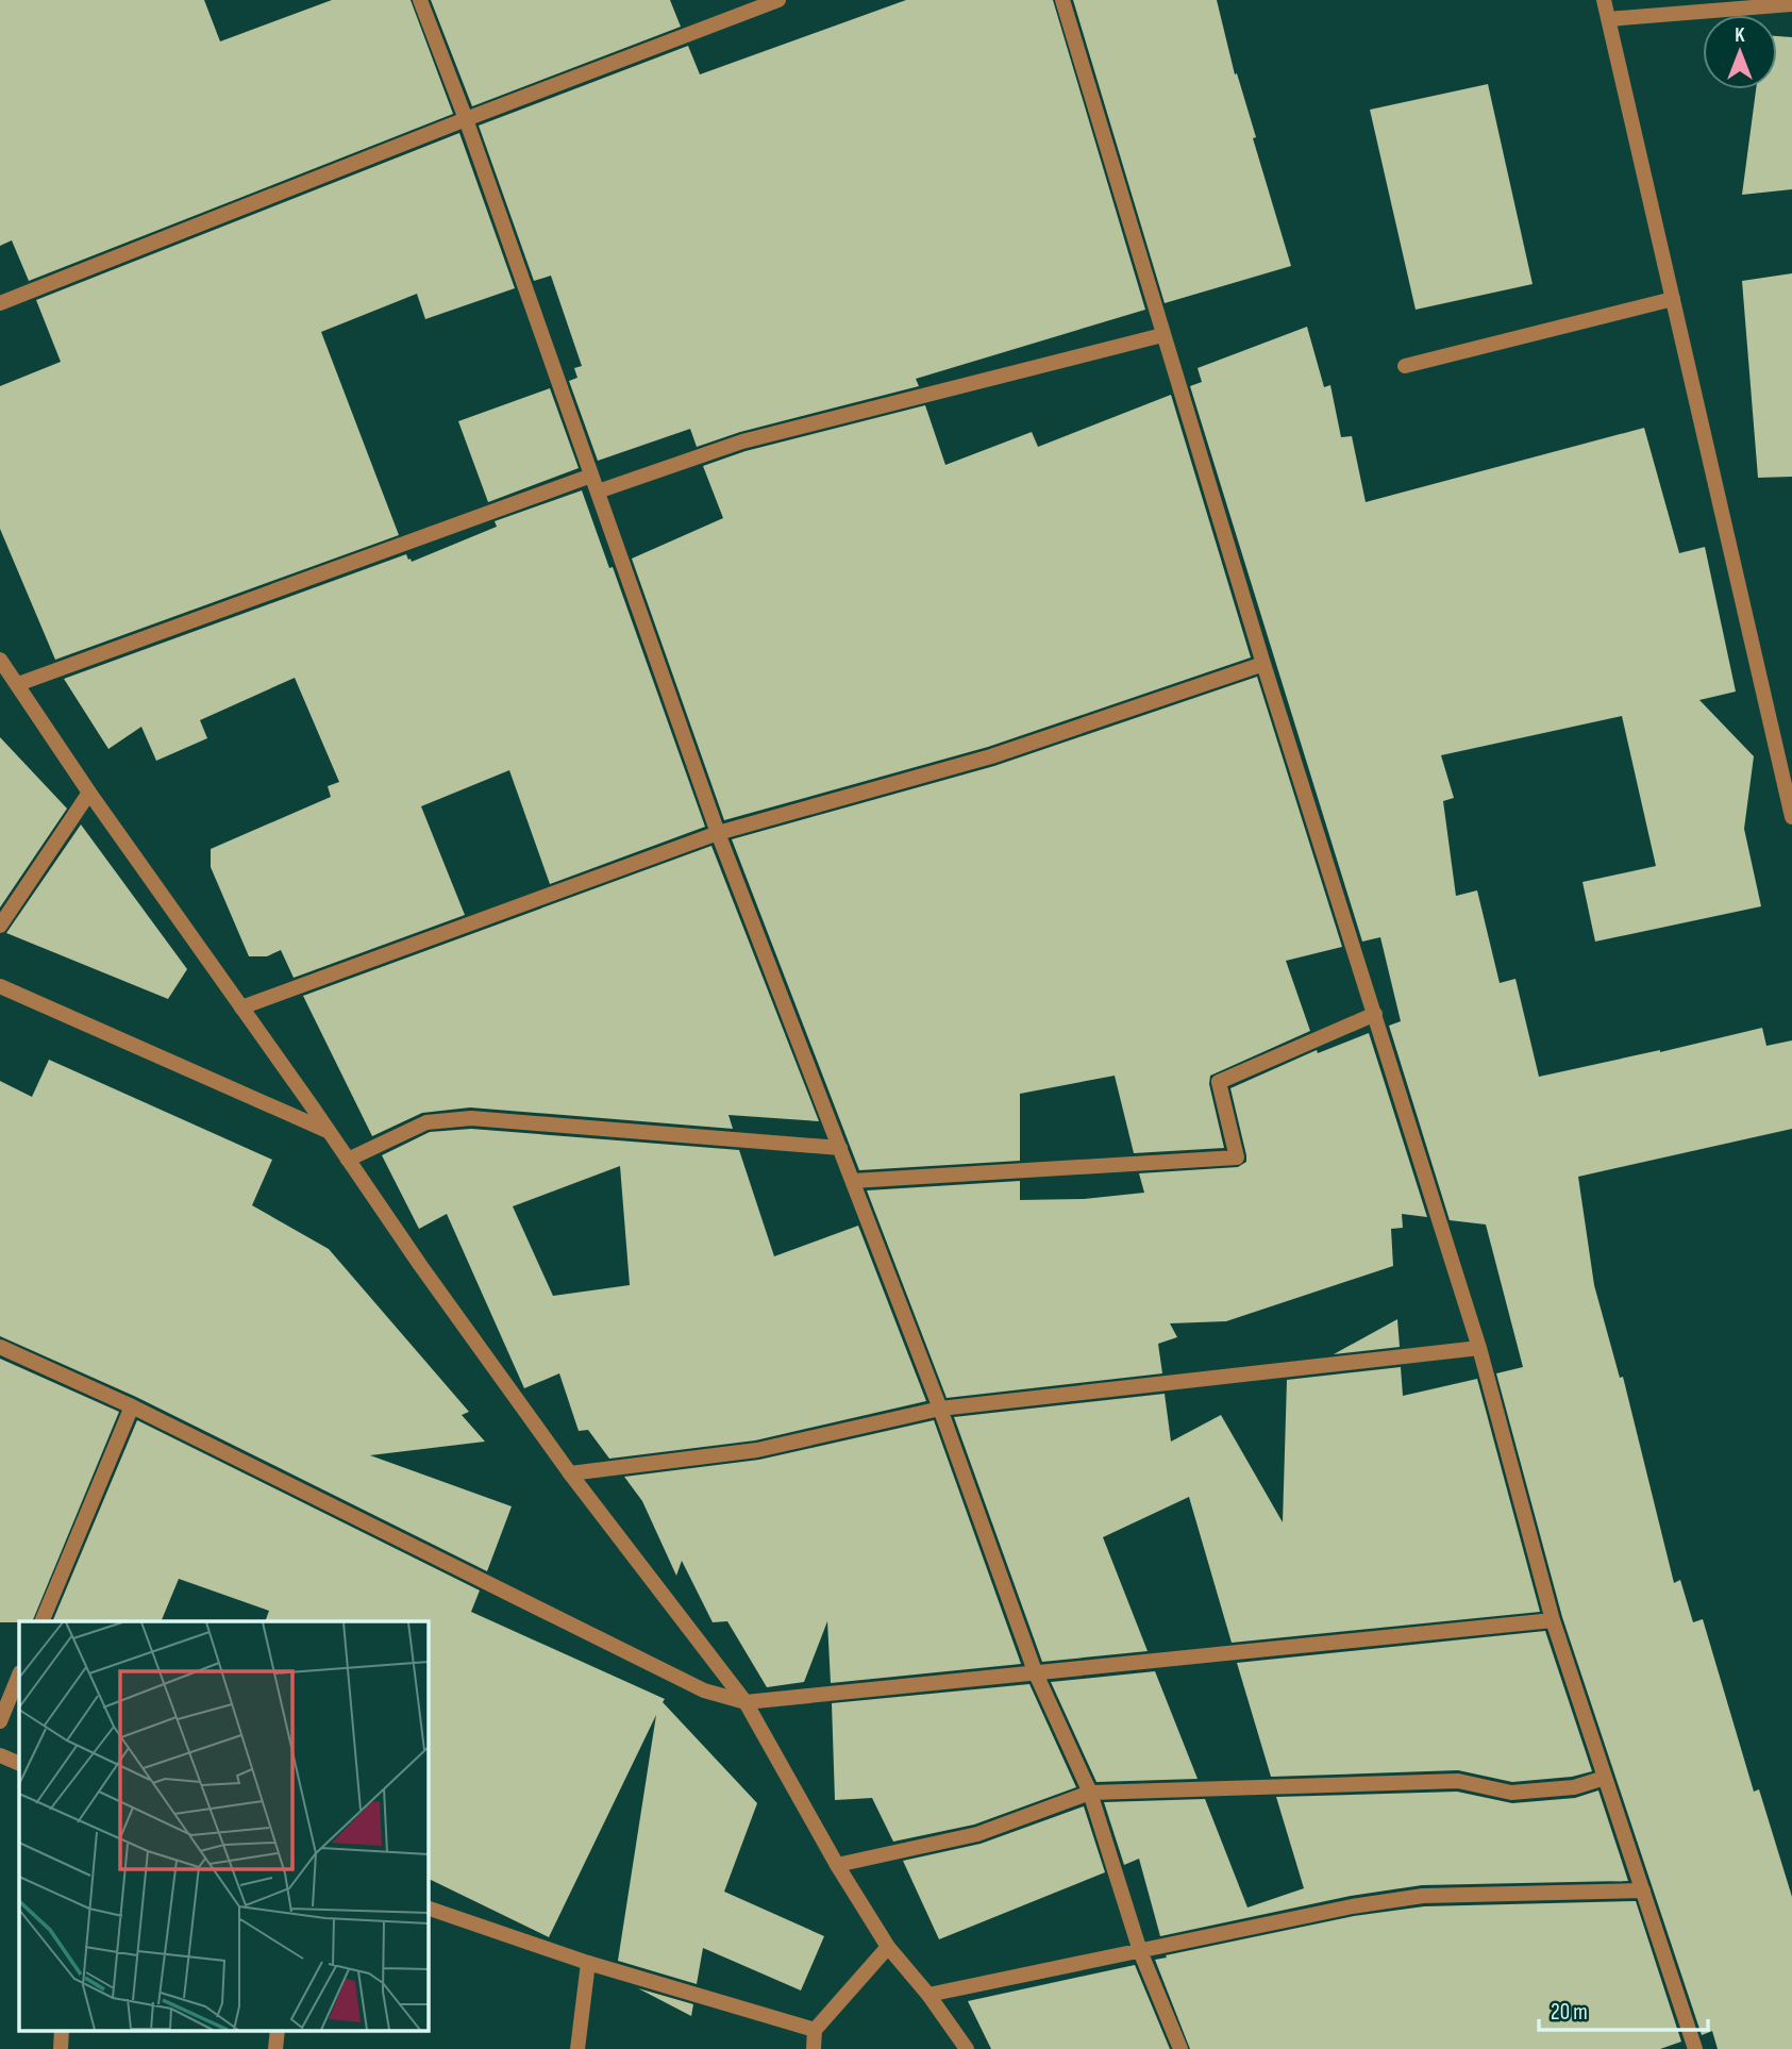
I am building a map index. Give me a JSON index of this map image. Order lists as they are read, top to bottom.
{
  "scale_bar": "20 m",
  "north": "top"
}
